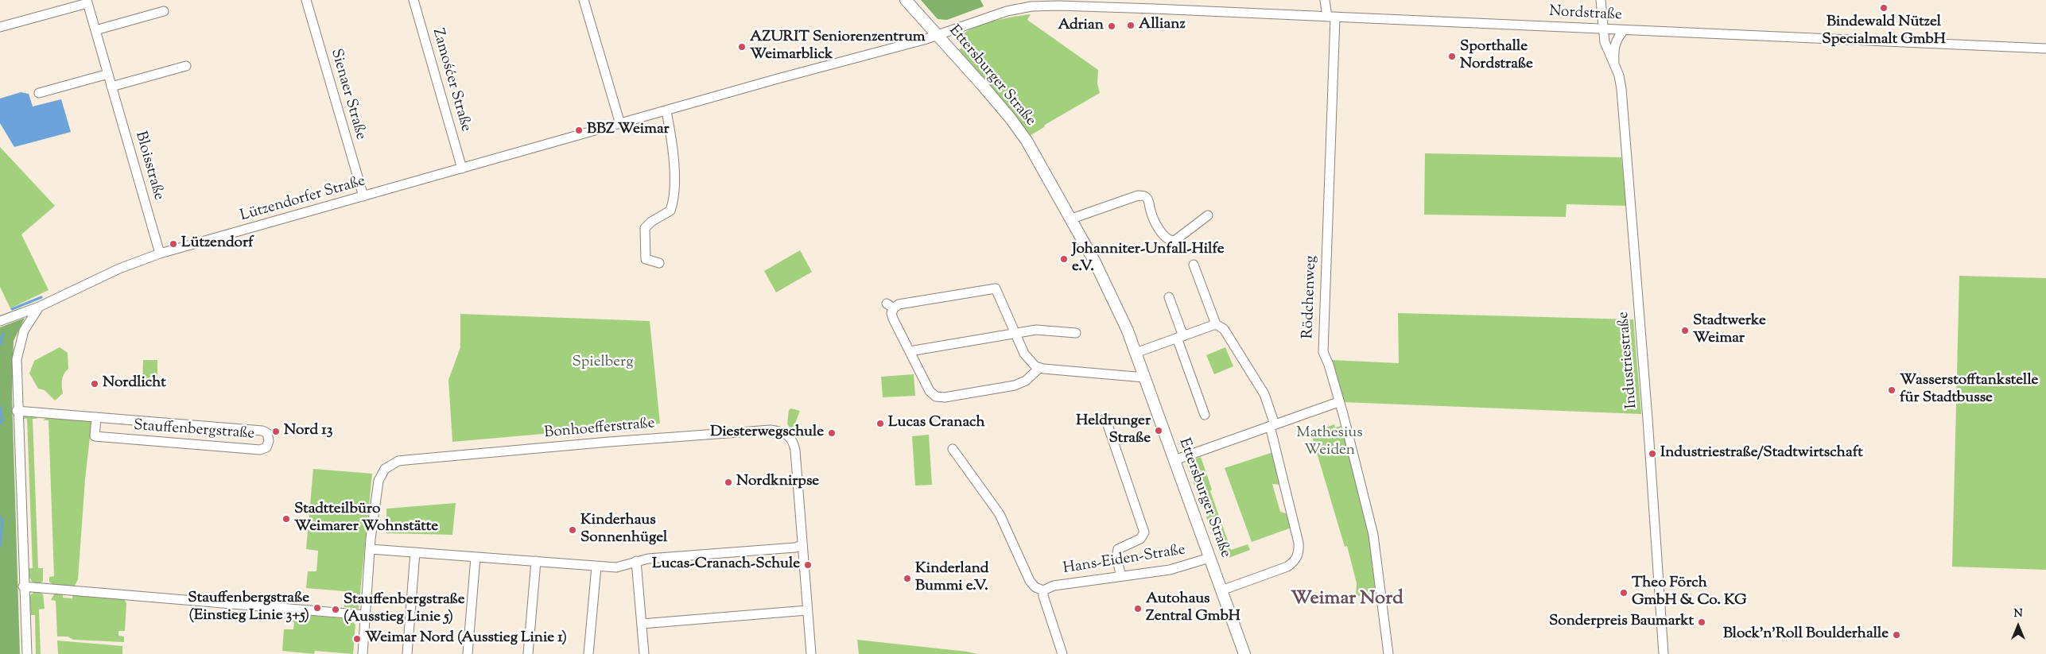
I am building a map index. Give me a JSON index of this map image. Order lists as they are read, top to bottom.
{
  "streets": {
    "street": [
      "Nordstraße",
      "Ettersburger Straße",
      "Zamośćer Straße",
      "Sienaer Straße",
      "Bloisstraße",
      "Lützendorfer Straße",
      "Rödchenweg",
      "Industriestraße",
      "Bonhoefferstraße",
      "Stauffenbergstraße",
      "Hans-Eiden-Straße"
    ]
  },
  "crossings": [
    ["Nordstraße", "Ettersburger Straße"],
    ["Nordstraße", "Lützendorfer Straße"],
    ["Nordstraße", "Rödchenweg"],
    ["Nordstraße", "Industriestraße"],
    ["Ettersburger Straße", "Lützendorfer Straße"],
    ["Ettersburger Straße", "Hans-Eiden-Straße"],
    ["Zamośćer Straße", "Lützendorfer Straße"],
    ["Sienaer Straße", "Lützendorfer Straße"],
    ["Bloisstraße", "Lützendorfer Straße"]
  ],
  "districts": ["Weimar Nord"],
  "parks": ["Spielberg", "Mathesius Weiden"],
  "places": [
    "Bindewald Nützel Specialmalt GmbH",
    "Allianz",
    "Adrian",
    "AZURIT Seniorenzentrum Weimarblick",
    "Sporthalle Nordstraße",
    "BBZ Weimar",
    "Lützendorf",
    "Johanniter-Unfall-Hilfe e.V.",
    "Stadtwerke Weimar",
    "Nordlicht",
    "Wasserstofftankstelle für Stadtbusse",
    "Lucas Cranach",
    "Heldrunger Straße",
    "Nord 13",
    "Diesterwegschule",
    "Industriestraße/Stadtwirtschaft",
    "Nordknirpse",
    "Stadtteilbüro Weimarer Wohnstätte",
    "Kinderhaus Sonnenhügel",
    "Lucas-Cranach-Schule",
    "Kinderland Bummi e.V.",
    "Theo Förch GmbH & Co. KG",
    "Stauffenbergstraße (Einstieg Linie 3+5)",
    "Autohaus Zentral GmbH",
    "Stauffenbergstraße (Ausstieg Linie 5)",
    "Sonderpreis Baumarkt",
    "Block'n'Roll Boulderhalle",
    "Weimar Nord (Ausstieg Linie 1)"
  ],
  "north": "top"
}
